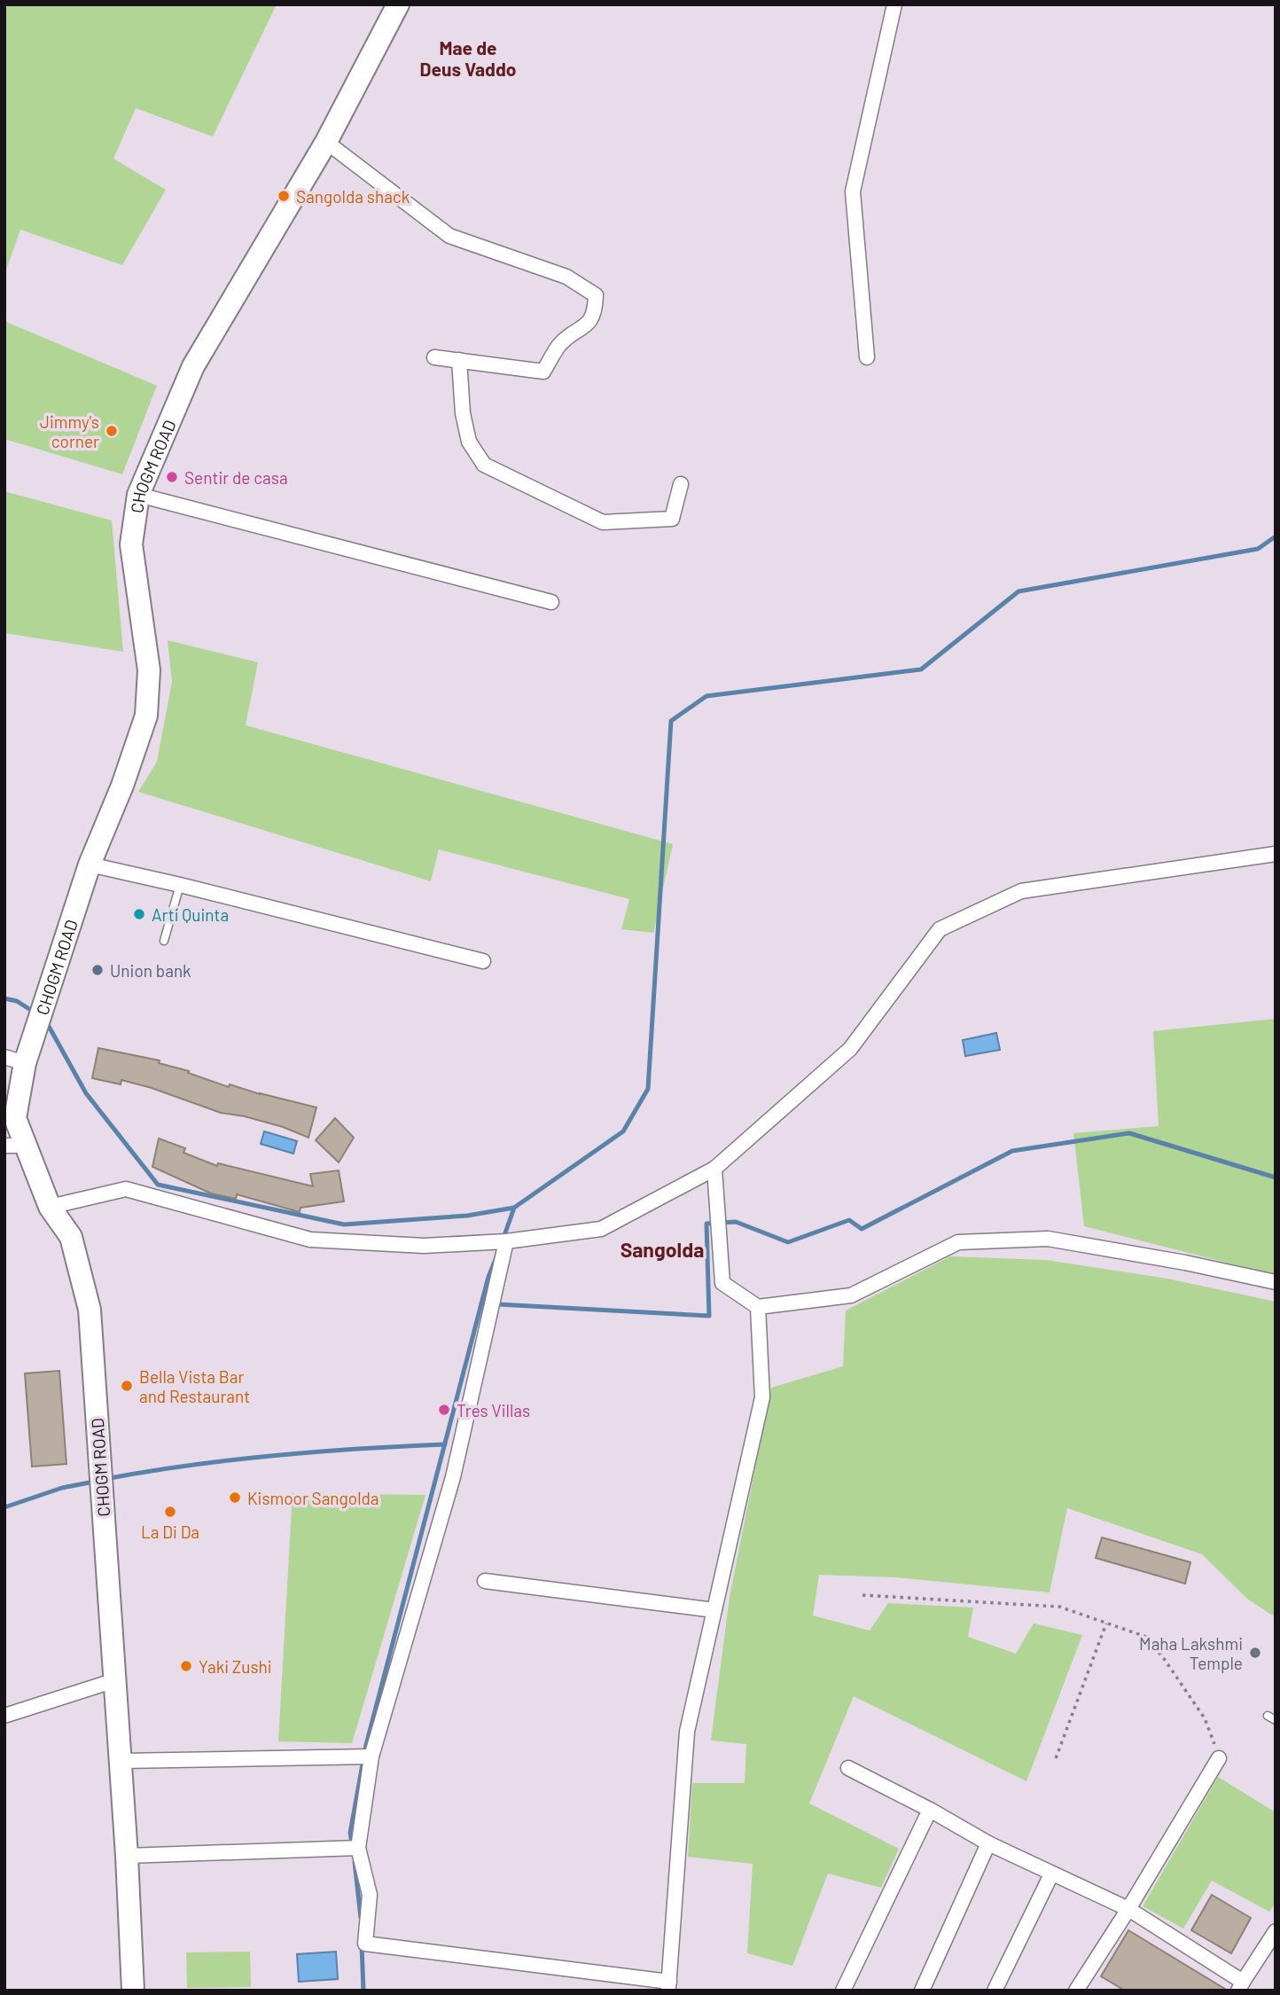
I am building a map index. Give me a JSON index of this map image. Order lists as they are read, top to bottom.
{
  "streets": {
    "main road": ["CHOGM ROAD"]
  },
  "districts": ["Mae de Deus Vaddo", "Sangolda"],
  "places": [
    "Sangolda shack",
    "Jimmy's corner",
    "Sentir de casa",
    "Arti Quinta",
    "Union bank",
    "Bella Vista Bar and Restaurant",
    "Tres Villas",
    "Kismoor Sangolda",
    "La Di Da",
    "Maha Lakshmi Temple",
    "Yaki Zushi"
  ]
}
